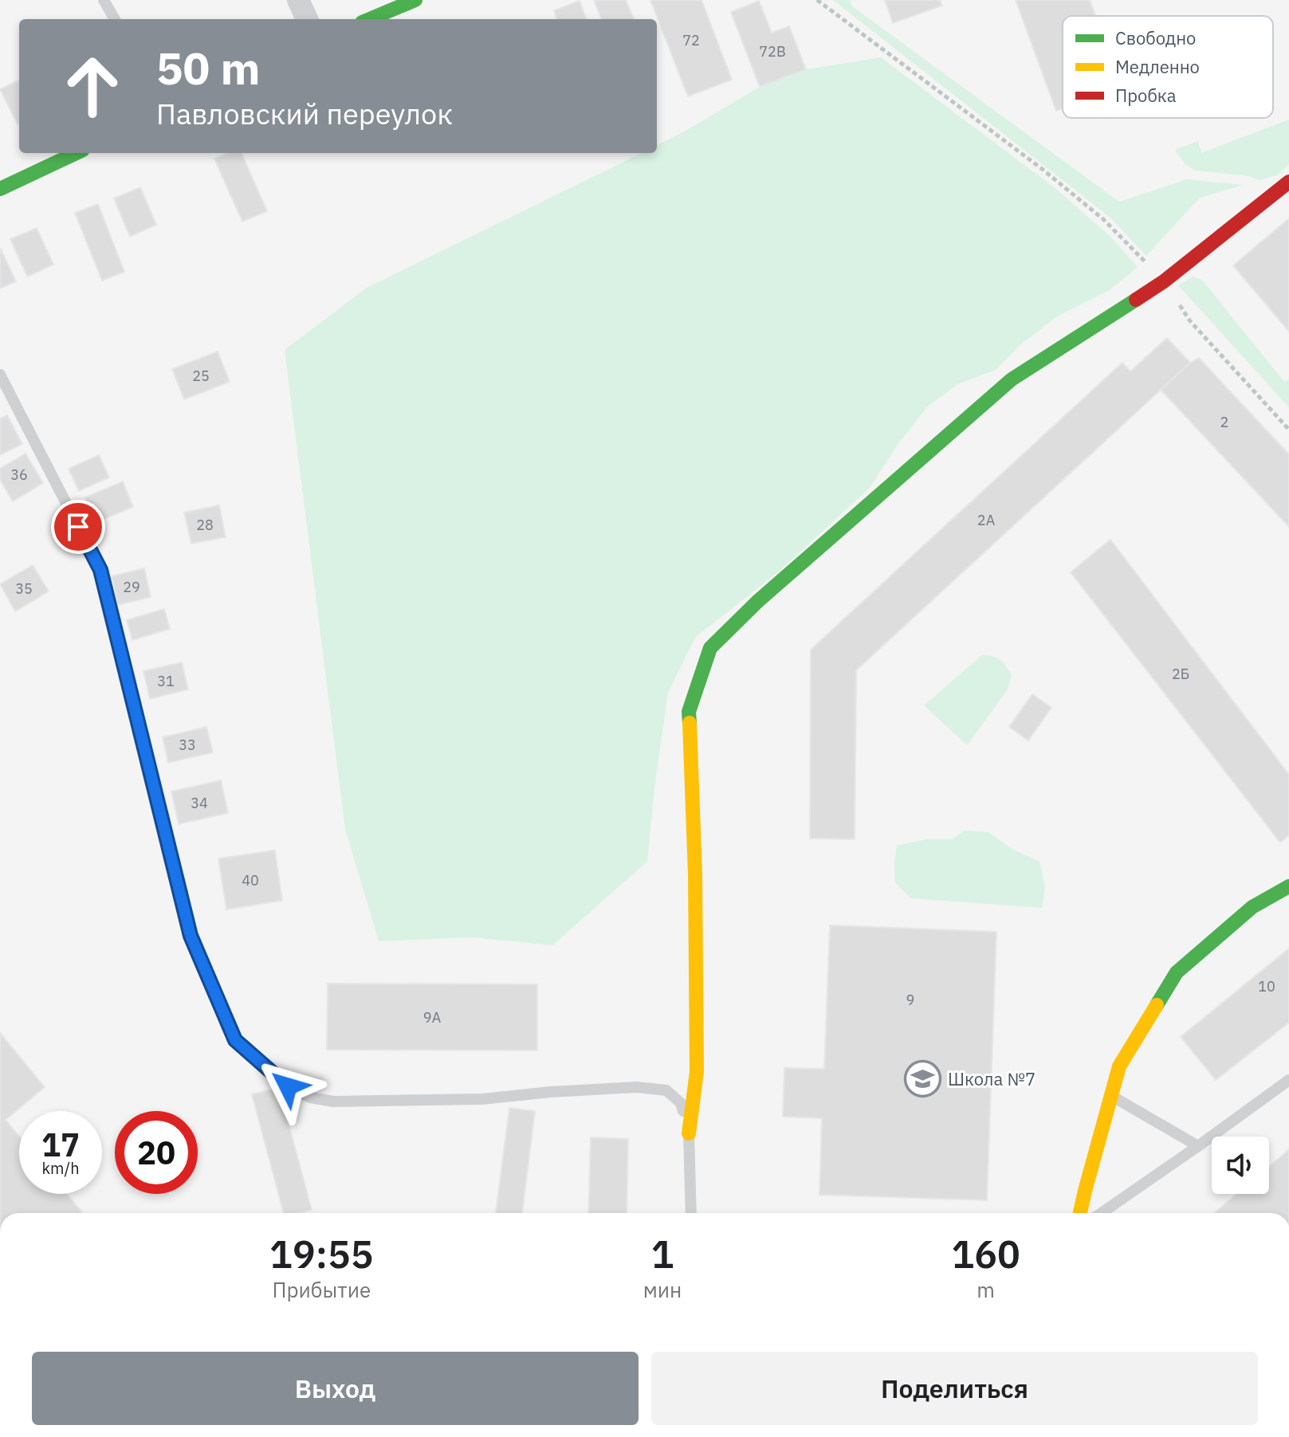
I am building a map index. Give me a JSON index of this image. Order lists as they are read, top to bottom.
{
  "places": {
    "school or university": ["Школа №7"]
  },
  "house_numbers": [
    "72",
    "72В",
    "25",
    "2",
    "36",
    "2А",
    "28",
    "29",
    "35",
    "2Б",
    "31",
    "33",
    "34",
    "40",
    "10",
    "9",
    "9А"
  ],
  "legend": ["Свободно", "Медленно", "Пробка"],
  "page": {
    "turn": ["50 m", "Павловский переулок"],
    "speed": "17 km/h",
    "limit": "20",
    "eta": [
      "19:55",
      "Прибытие",
      "1",
      "мин",
      "160",
      "m"
    ],
    "buttons": ["Выход", "Поделиться"]
  }
}
